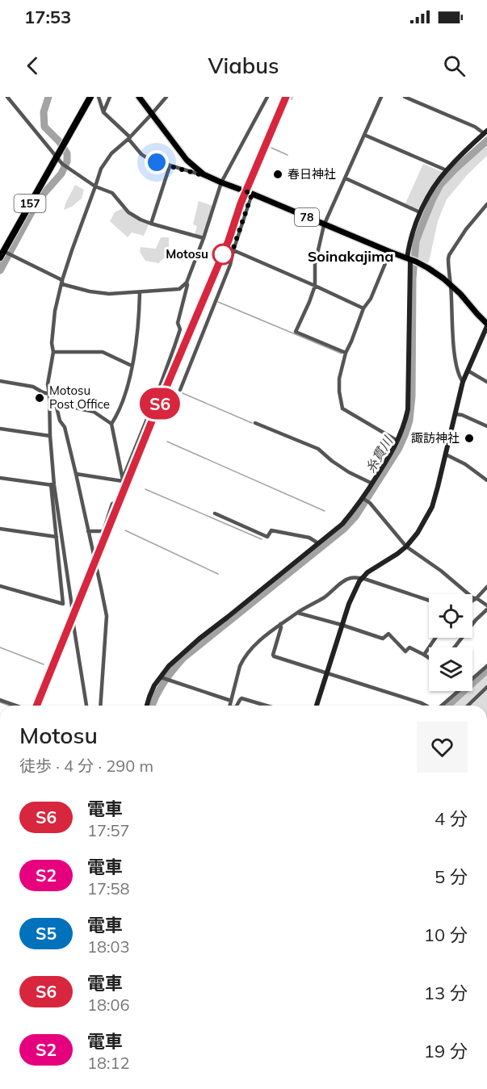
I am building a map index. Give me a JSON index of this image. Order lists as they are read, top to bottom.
{
  "streets": {
    "highway": ["157"],
    "main road": ["78"]
  },
  "districts": ["Soinakajima"],
  "water": ["糸貫川"],
  "places": [
    "春日神社",
    "Motosu",
    "Motosu Post Office",
    "諏訪神社"
  ],
  "page": {
    "status": "17:53",
    "header": "Viabus",
    "on_map": "S6",
    "heading": ["Motosu", "徒歩 · 4 分 · 290 m"],
    "list": [
      {
        "mark": "S6",
        "name": "電車",
        "note": "17:57",
        "value": "4 分"
      },
      {
        "mark": "S2",
        "name": "電車",
        "note": "17:58",
        "value": "5 分"
      },
      {
        "mark": "S5",
        "name": "電車",
        "note": "18:03",
        "value": "10 分"
      },
      {
        "mark": "S6",
        "name": "電車",
        "note": "18:06",
        "value": "13 分"
      },
      {
        "mark": "S2",
        "name": "電車",
        "note": "18:12",
        "value": "19 分"
      }
    ]
  }
}
